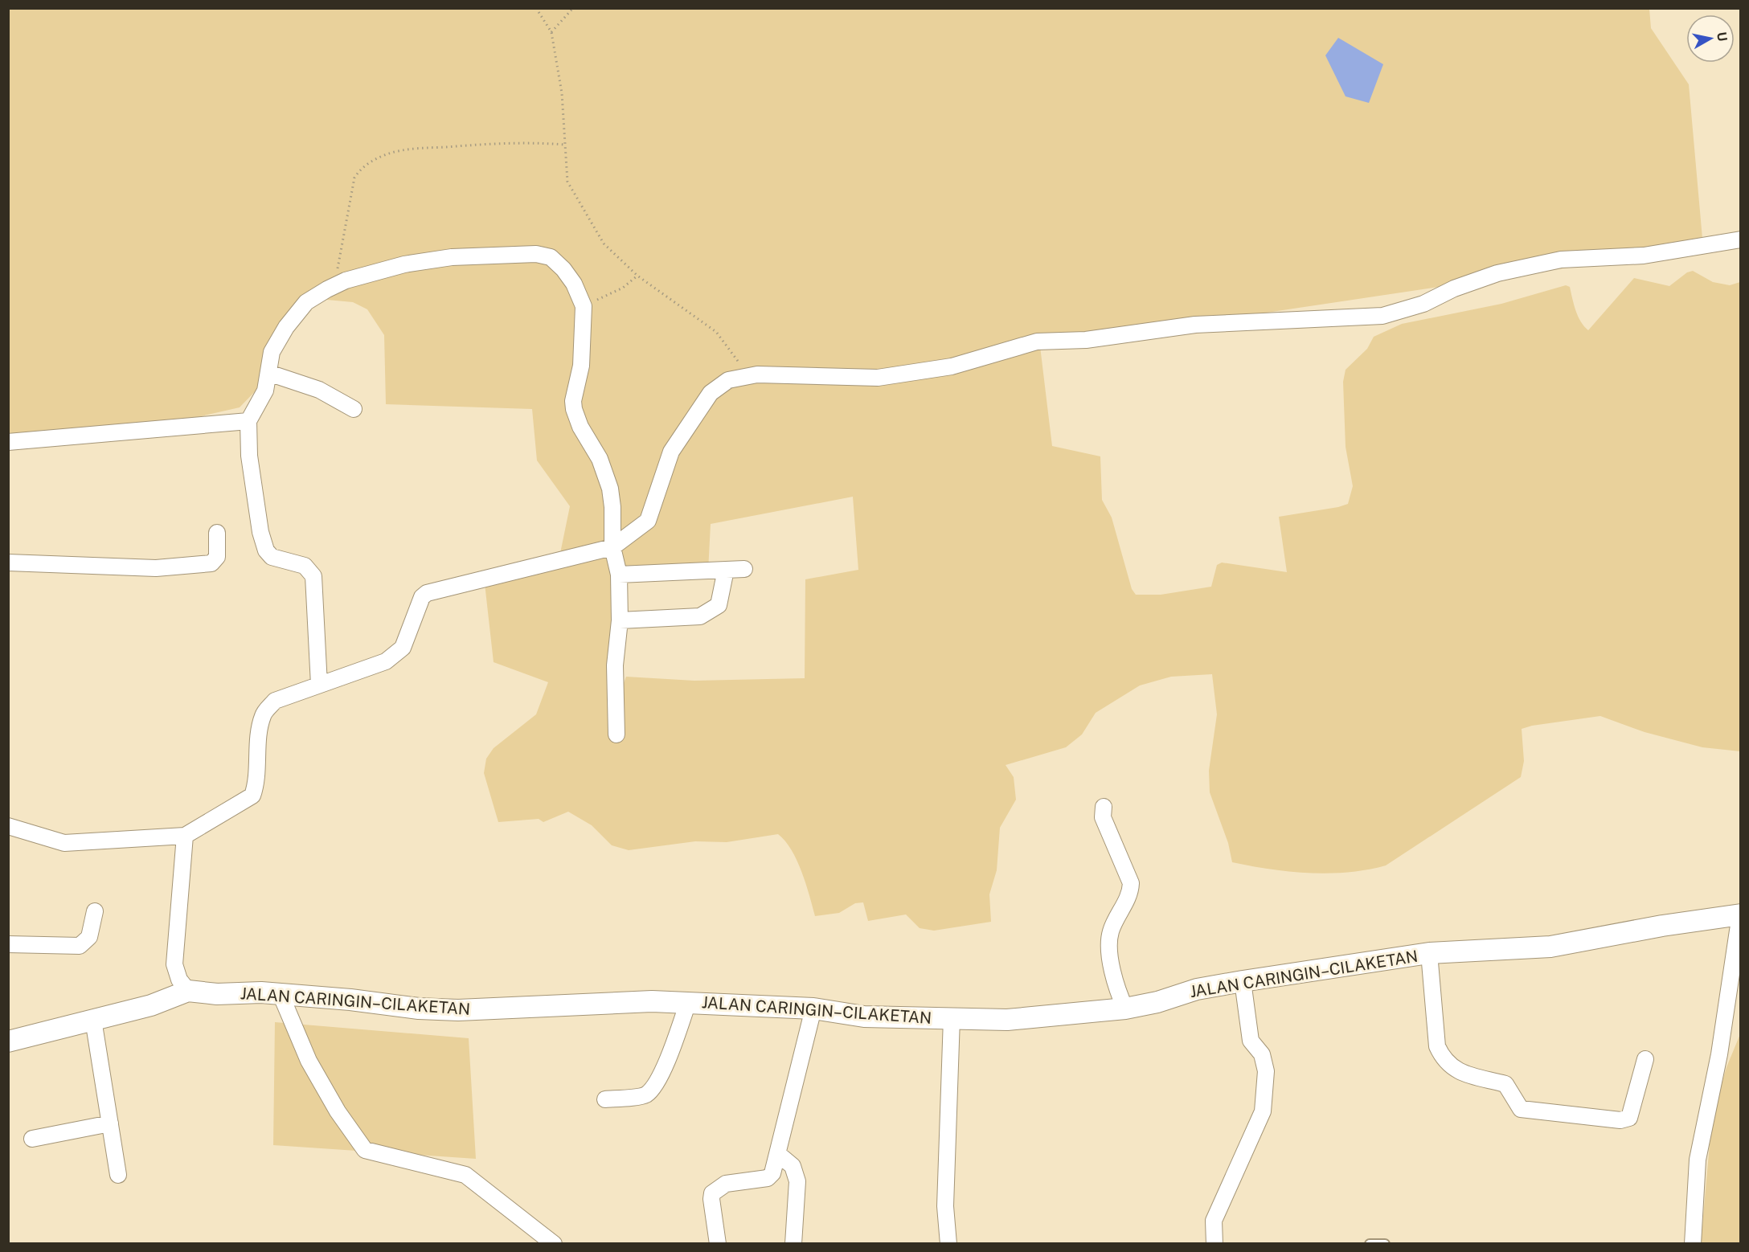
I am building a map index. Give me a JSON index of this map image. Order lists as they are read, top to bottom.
{
  "streets": {
    "street": ["JALAN CARINGIN–CILAKETAN"]
  },
  "north": "right"
}
